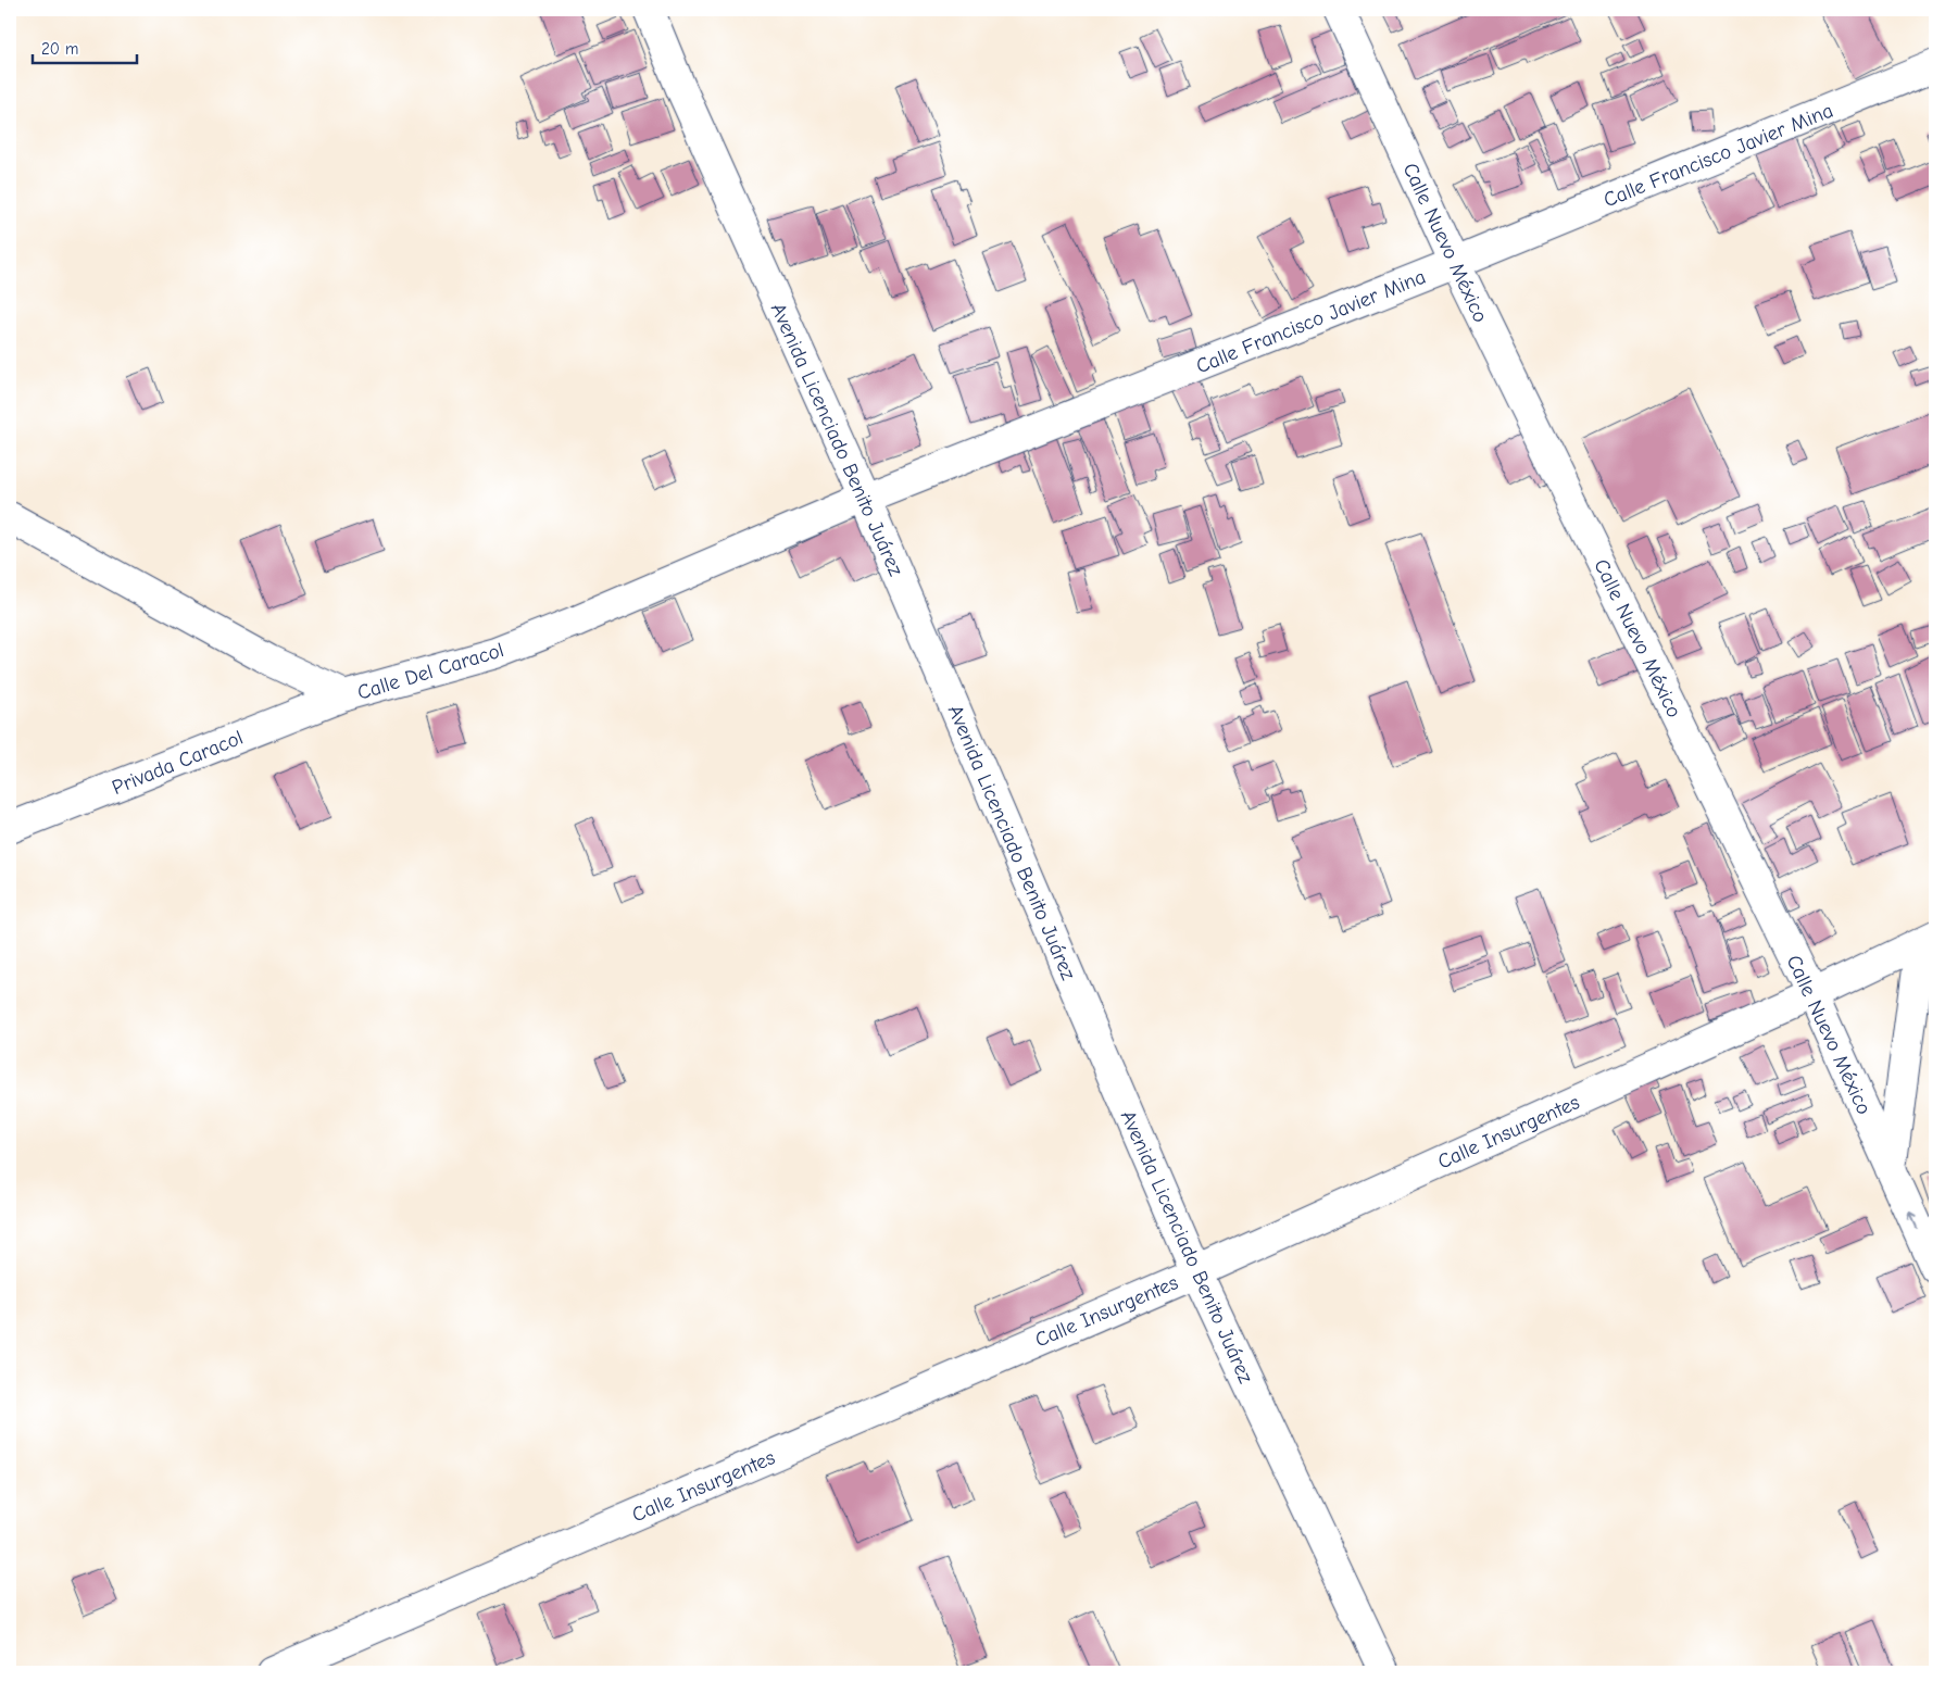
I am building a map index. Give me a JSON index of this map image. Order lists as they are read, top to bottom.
{
  "streets": {
    "street": [
      "Calle Francisco Javier Mina",
      "Calle Nuevo México",
      "Avenida Licenciado Benito Juárez",
      "Calle Del Caracol",
      "Privada Caracol",
      "Calle Insurgentes"
    ]
  },
  "crossings": [
    ["Calle Francisco Javier Mina", "Calle Nuevo México"],
    ["Calle Francisco Javier Mina", "Avenida Licenciado Benito Juárez"],
    ["Calle Francisco Javier Mina", "Calle Del Caracol"],
    ["Calle Nuevo México", "Calle Insurgentes"],
    ["Avenida Licenciado Benito Juárez", "Calle Del Caracol"],
    ["Avenida Licenciado Benito Juárez", "Calle Insurgentes"],
    ["Calle Del Caracol", "Privada Caracol"]
  ],
  "scale_bar": "20 m"
}
